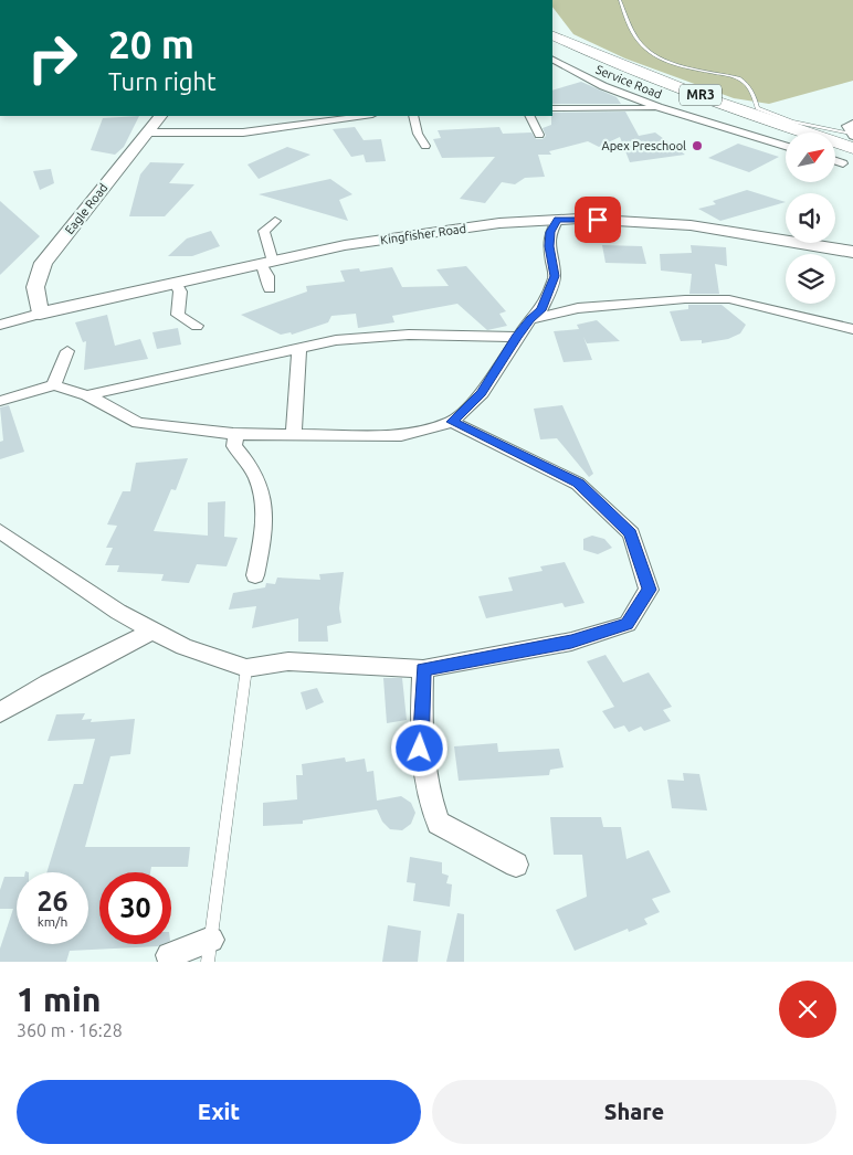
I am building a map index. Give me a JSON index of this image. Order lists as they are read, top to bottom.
{
  "streets": {
    "highway": ["MR3"],
    "street": ["Service Road", "Eagle Road", "Kingfisher Road"]
  },
  "crossings": [
    ["Eagle Road", "Kingfisher Road"]
  ],
  "places": ["Apex Preschool"],
  "north": "top right",
  "page": {
    "turn": ["20 m", "Turn right"],
    "speed": "26 km/h",
    "limit": "30",
    "heading": ["1 min", "360 m · 16:28"],
    "buttons": ["Exit", "Share"]
  }
}
